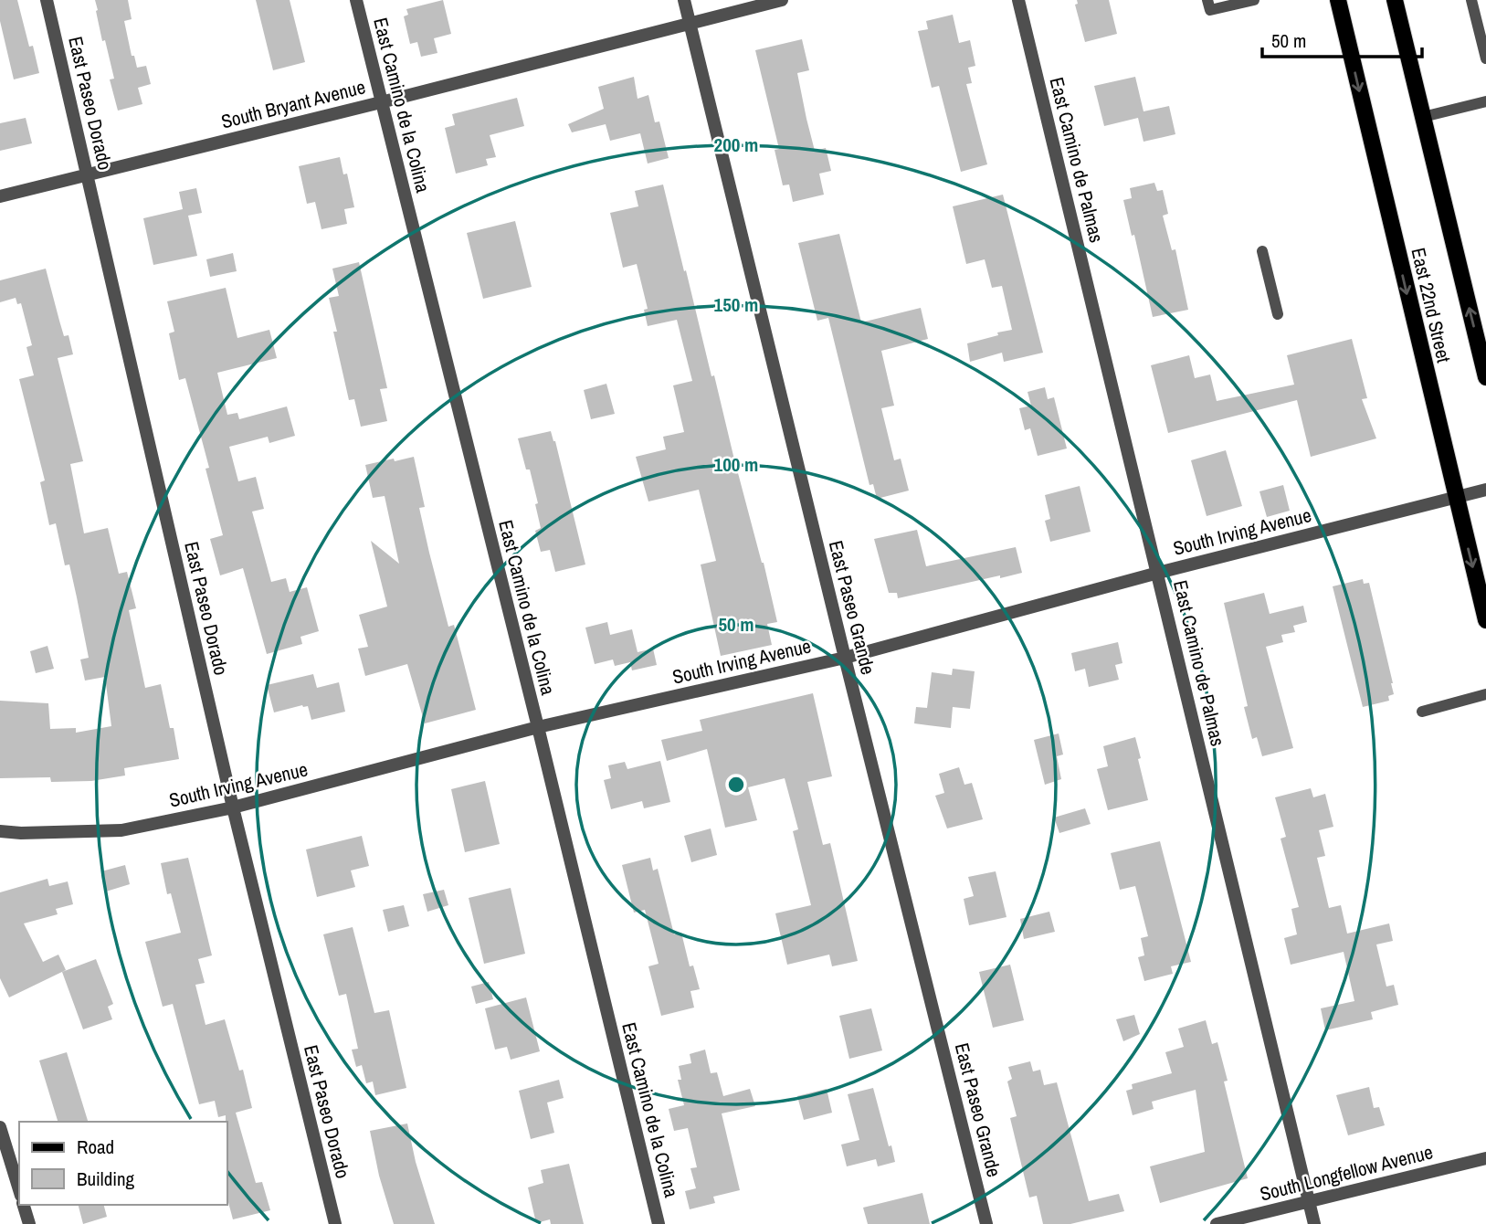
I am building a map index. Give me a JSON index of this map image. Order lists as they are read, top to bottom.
{
  "streets": {
    "main road": ["East 22nd Street"],
    "street": [
      "East Paseo Dorado",
      "South Bryant Avenue",
      "East Camino de la Colina",
      "East Camino de Palmas",
      "South Irving Avenue",
      "East Paseo Grande",
      "South Longfellow Avenue"
    ]
  },
  "crossings": [
    ["East Paseo Dorado", "South Bryant Avenue"],
    ["East Paseo Dorado", "South Irving Avenue"],
    ["South Bryant Avenue", "East Camino de la Colina"],
    ["South Bryant Avenue", "East Paseo Grande"],
    ["East Camino de la Colina", "South Irving Avenue"],
    ["East Camino de Palmas", "South Irving Avenue"],
    ["East Camino de Palmas", "South Longfellow Avenue"],
    ["East 22nd Street", "South Irving Avenue"],
    ["South Irving Avenue", "East Paseo Grande"]
  ],
  "legend": ["Road", "Building"],
  "scale_bar": "50 m",
  "rings": [
    "200 m",
    "150 m",
    "100 m",
    "50 m"
  ]
}
